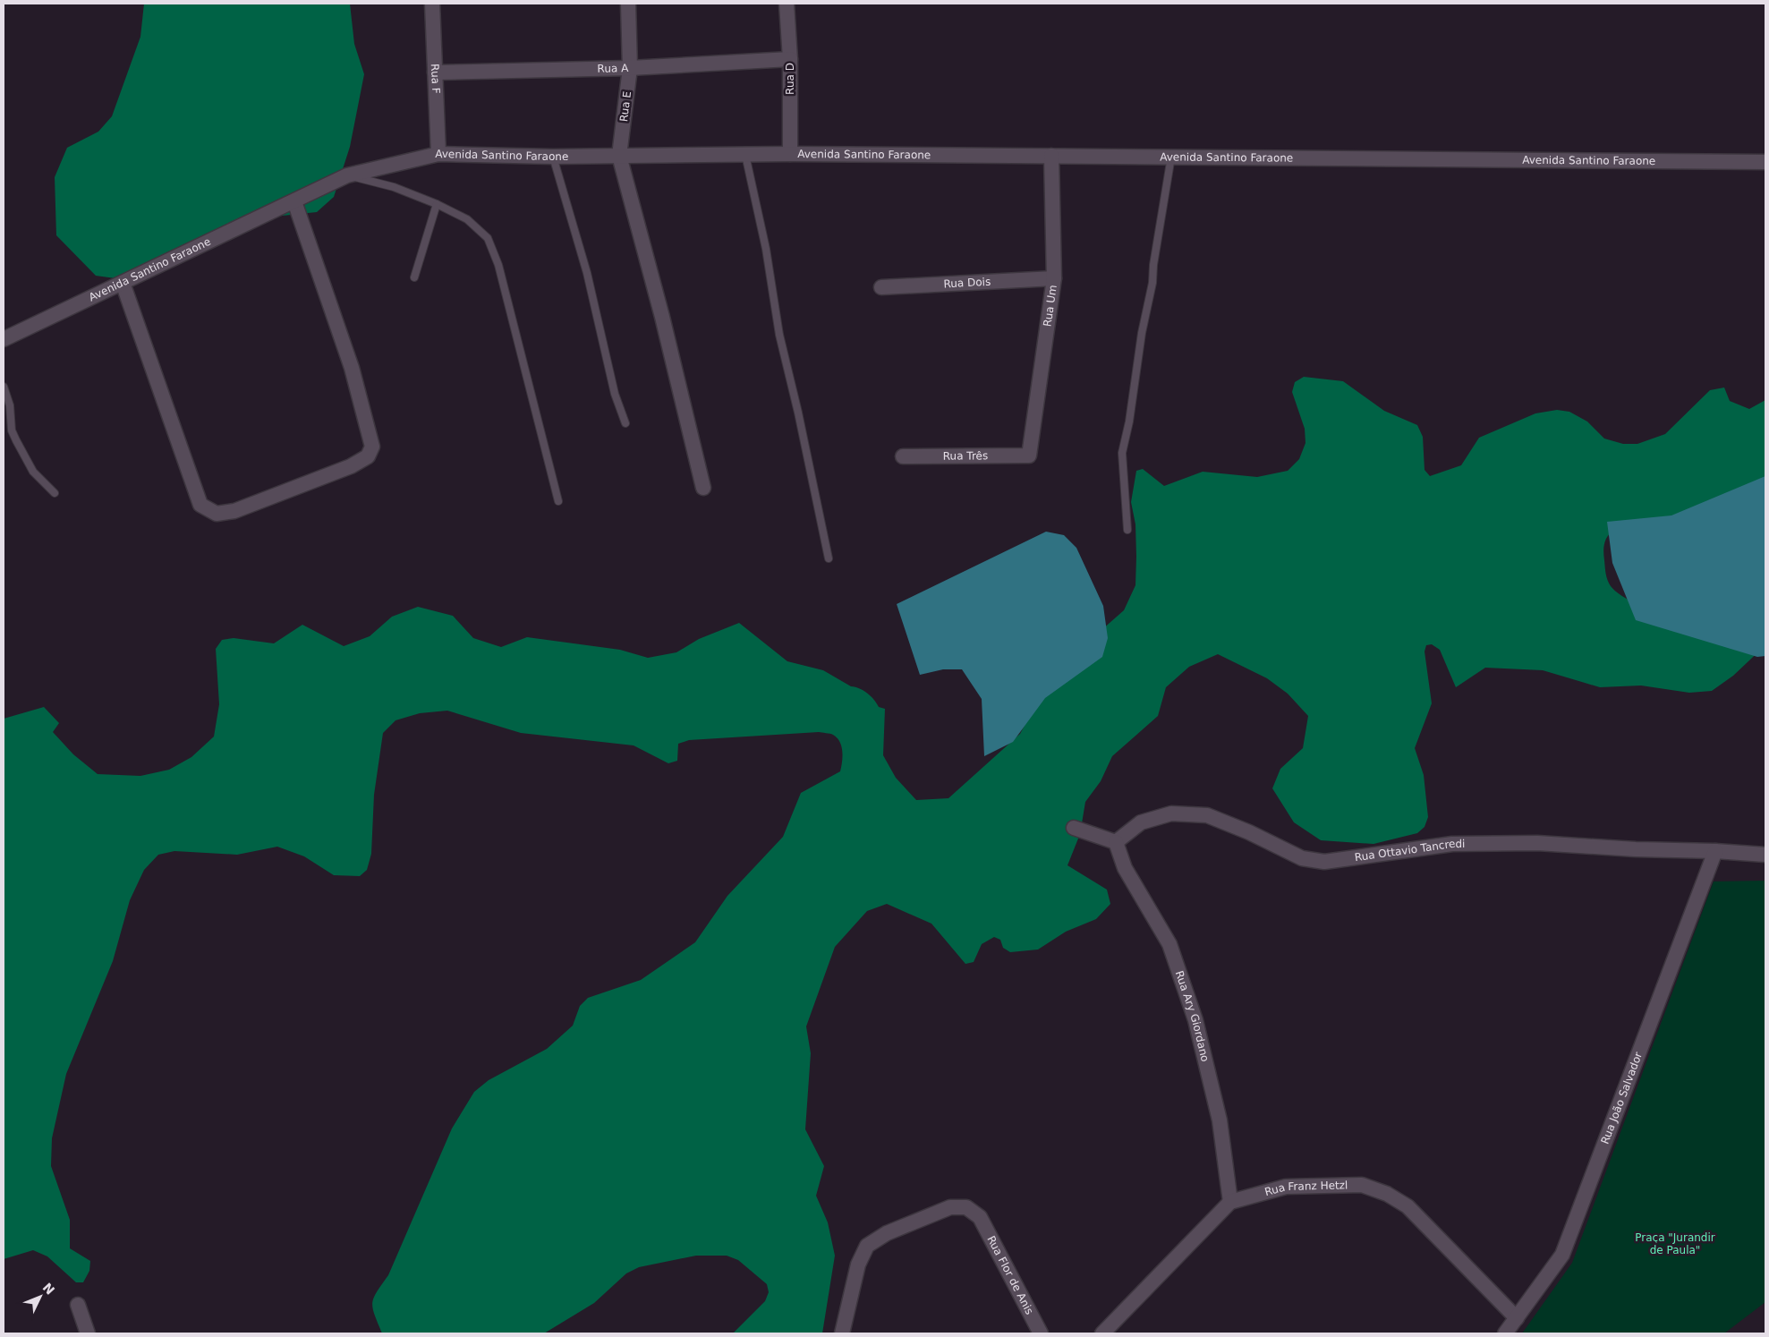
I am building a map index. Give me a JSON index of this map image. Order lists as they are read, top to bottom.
{
  "streets": {
    "street": [
      "Rua A",
      "Rua F",
      "Rua D",
      "Rua E",
      "Avenida Santino Faraone",
      "Rua Dois",
      "Rua Um",
      "Rua Três",
      "Rua Ottavio Tancredi",
      "Rua Ary Giordano",
      "Rua João Salvador",
      "Rua Franz Hetzl",
      "Rua Flor de Anis"
    ]
  },
  "crossings": [
    ["Rua A", "Rua F"],
    ["Rua A", "Rua D"],
    ["Rua A", "Rua E"],
    ["Rua F", "Avenida Santino Faraone"],
    ["Rua D", "Avenida Santino Faraone"],
    ["Rua E", "Avenida Santino Faraone"],
    ["Avenida Santino Faraone", "Rua Um"],
    ["Rua Dois", "Rua Um"],
    ["Rua Um", "Rua Três"],
    ["Rua Ottavio Tancredi", "Rua Ary Giordano"],
    ["Rua Ottavio Tancredi", "Rua João Salvador"],
    ["Rua Ary Giordano", "Rua Franz Hetzl"],
    ["Rua João Salvador", "Rua Franz Hetzl"]
  ],
  "parks": ["Praça \"Jurandir de Paula\""],
  "north": "top right"
}
